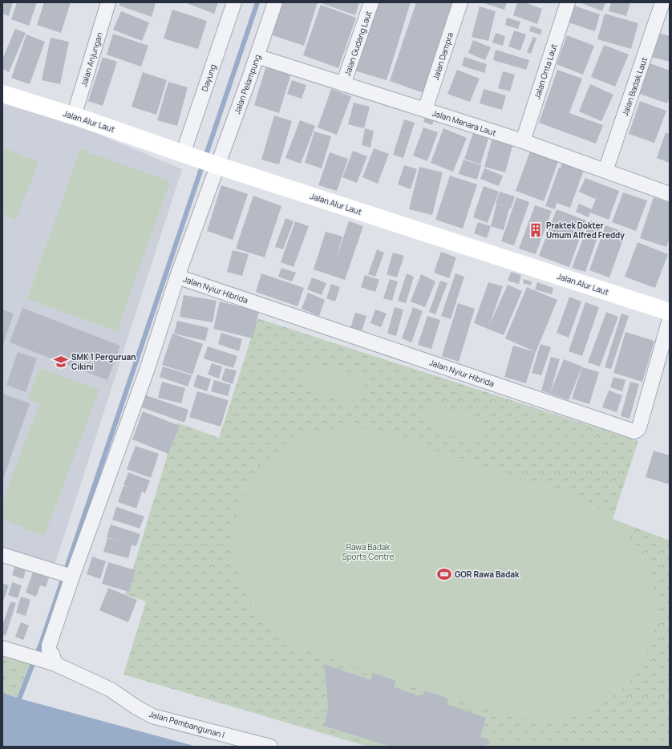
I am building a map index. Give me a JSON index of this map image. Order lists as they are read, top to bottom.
{
  "streets": {
    "street": [
      "Jalan Gudang Laut",
      "Jalan Dampra",
      "Jalan Anjungan",
      "Jalan Onta Laut",
      "Dayung",
      "Jalan Pelampung",
      "Jalan Badak Laut",
      "Jalan Alur Laut",
      "Jalan Menara Laut",
      "Jalan Nyiur Hibrida",
      "Jalan Pembangunan I"
    ]
  },
  "crossings": [
    ["Jalan Gudang Laut", "Jalan Menara Laut"],
    ["Jalan Dampra", "Jalan Menara Laut"],
    ["Jalan Anjungan", "Jalan Alur Laut"],
    ["Jalan Onta Laut", "Jalan Menara Laut"],
    ["Dayung", "Jalan Alur Laut"],
    ["Jalan Pelampung", "Jalan Alur Laut"],
    ["Jalan Pelampung", "Jalan Menara Laut"],
    ["Jalan Pelampung", "Jalan Nyiur Hibrida"],
    ["Jalan Pelampung", "Jalan Pembangunan I"],
    ["Jalan Badak Laut", "Jalan Menara Laut"]
  ],
  "parks": ["Rawa Badak Sports Centre"],
  "places": {
    "building": ["Praktek Dokter Umum Alfred Freddy"],
    "school or university": ["SMK 1 Perguruan Cikini"],
    "sports": ["GOR Rawa Badak"]
  }
}
